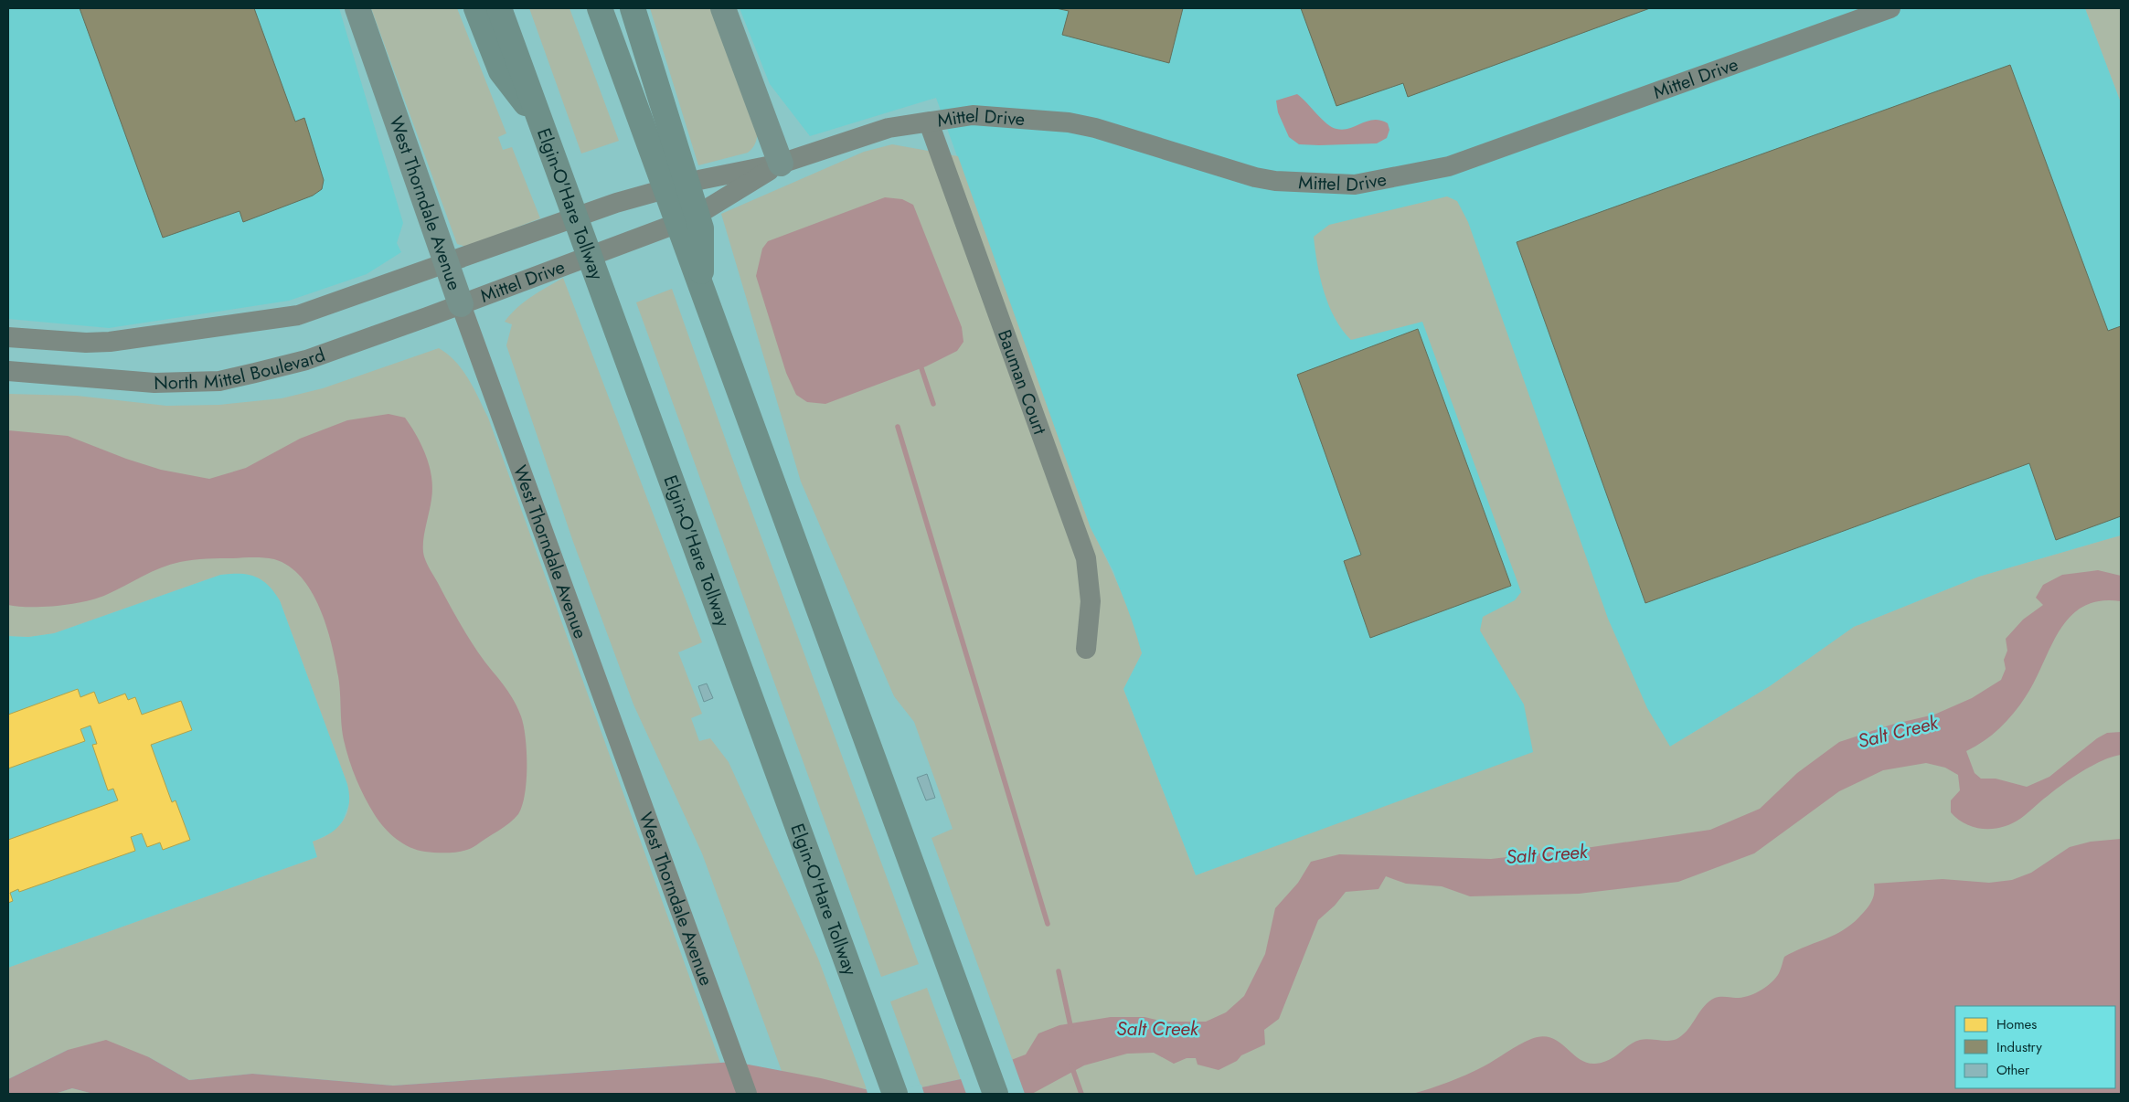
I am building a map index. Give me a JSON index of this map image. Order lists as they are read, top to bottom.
{
  "streets": {
    "highway": ["Elgin-O'Hare Tollway"],
    "main road": ["West Thorndale Avenue"],
    "street": ["Mittel Drive", "North Mittel Boulevard", "Bauman Court"]
  },
  "crossings": [
    ["Mittel Drive", "West Thorndale Avenue"],
    ["Mittel Drive", "North Mittel Boulevard"],
    ["Mittel Drive", "Bauman Court"],
    ["West Thorndale Avenue", "North Mittel Boulevard"]
  ],
  "water": ["Salt Creek"],
  "legend": ["Homes", "Industry", "Other"]
}
